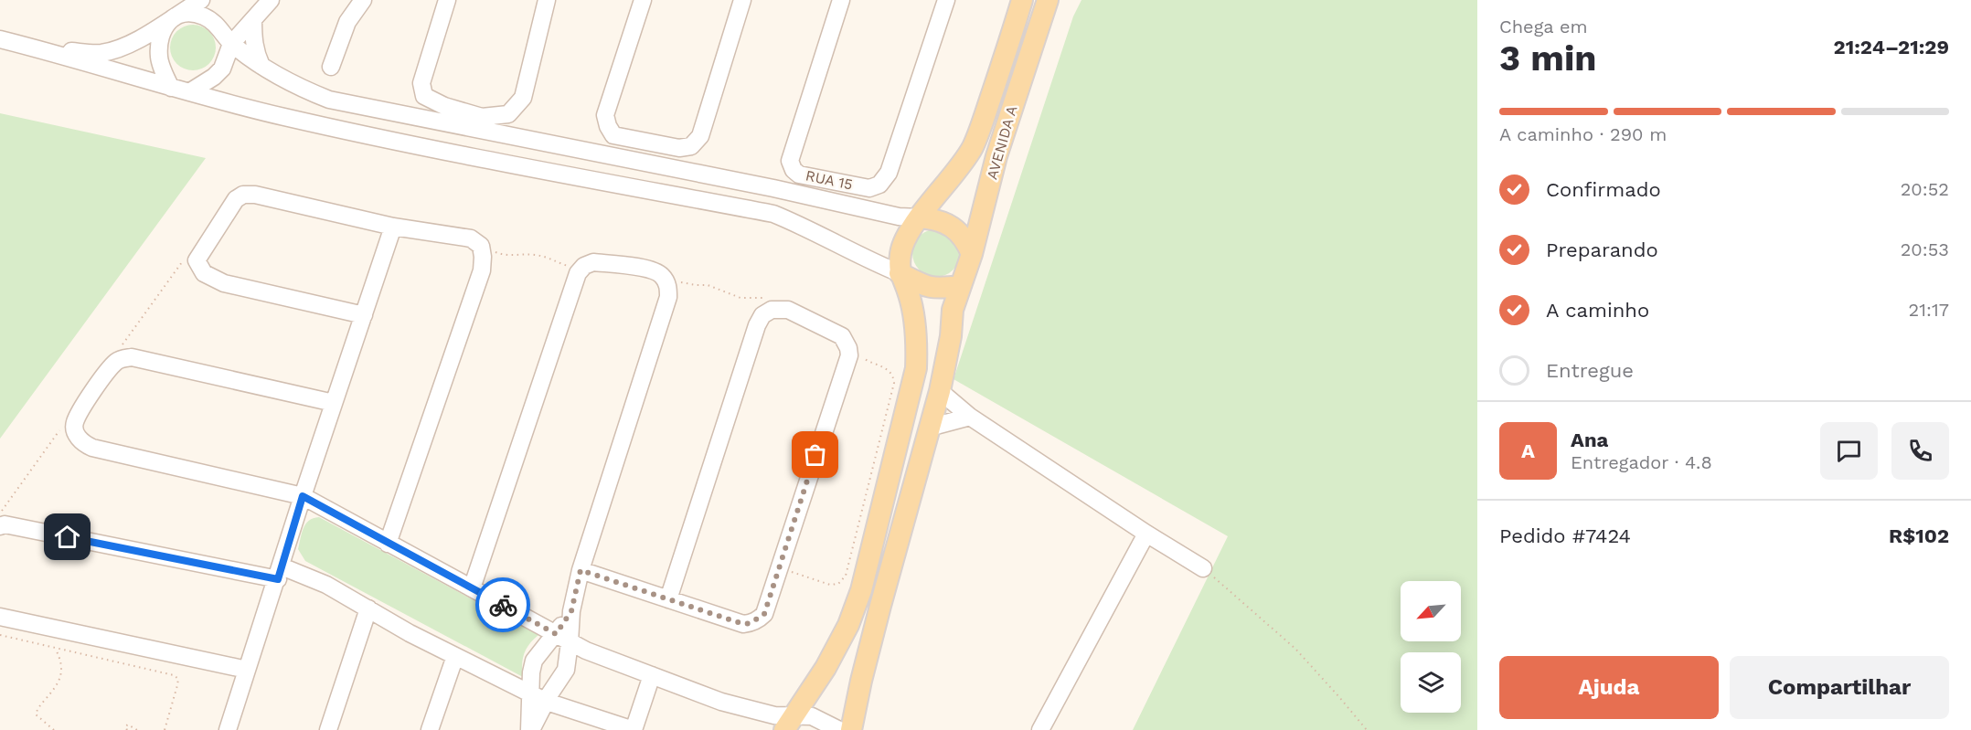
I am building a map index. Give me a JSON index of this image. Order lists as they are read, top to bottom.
{
  "streets": {
    "main road": ["AVENIDA A"],
    "street": ["RUA 15"]
  },
  "north": "bottom left",
  "page": {
    "heading": ["3 min", "Chega em", "21:24–21:29"],
    "panel": [
      "Ana",
      "Entregador · 4.8",
      "Pedido #7424",
      "R$102"
    ],
    "bar": "A caminho · 290 m",
    "list": [
      ["Confirmado", "20:52"],
      ["Preparando", "20:53"],
      ["A caminho", "21:17"],
      "Entregue"
    ],
    "round": "A",
    "buttons": ["Ajuda", "Compartilhar"]
  }
}
